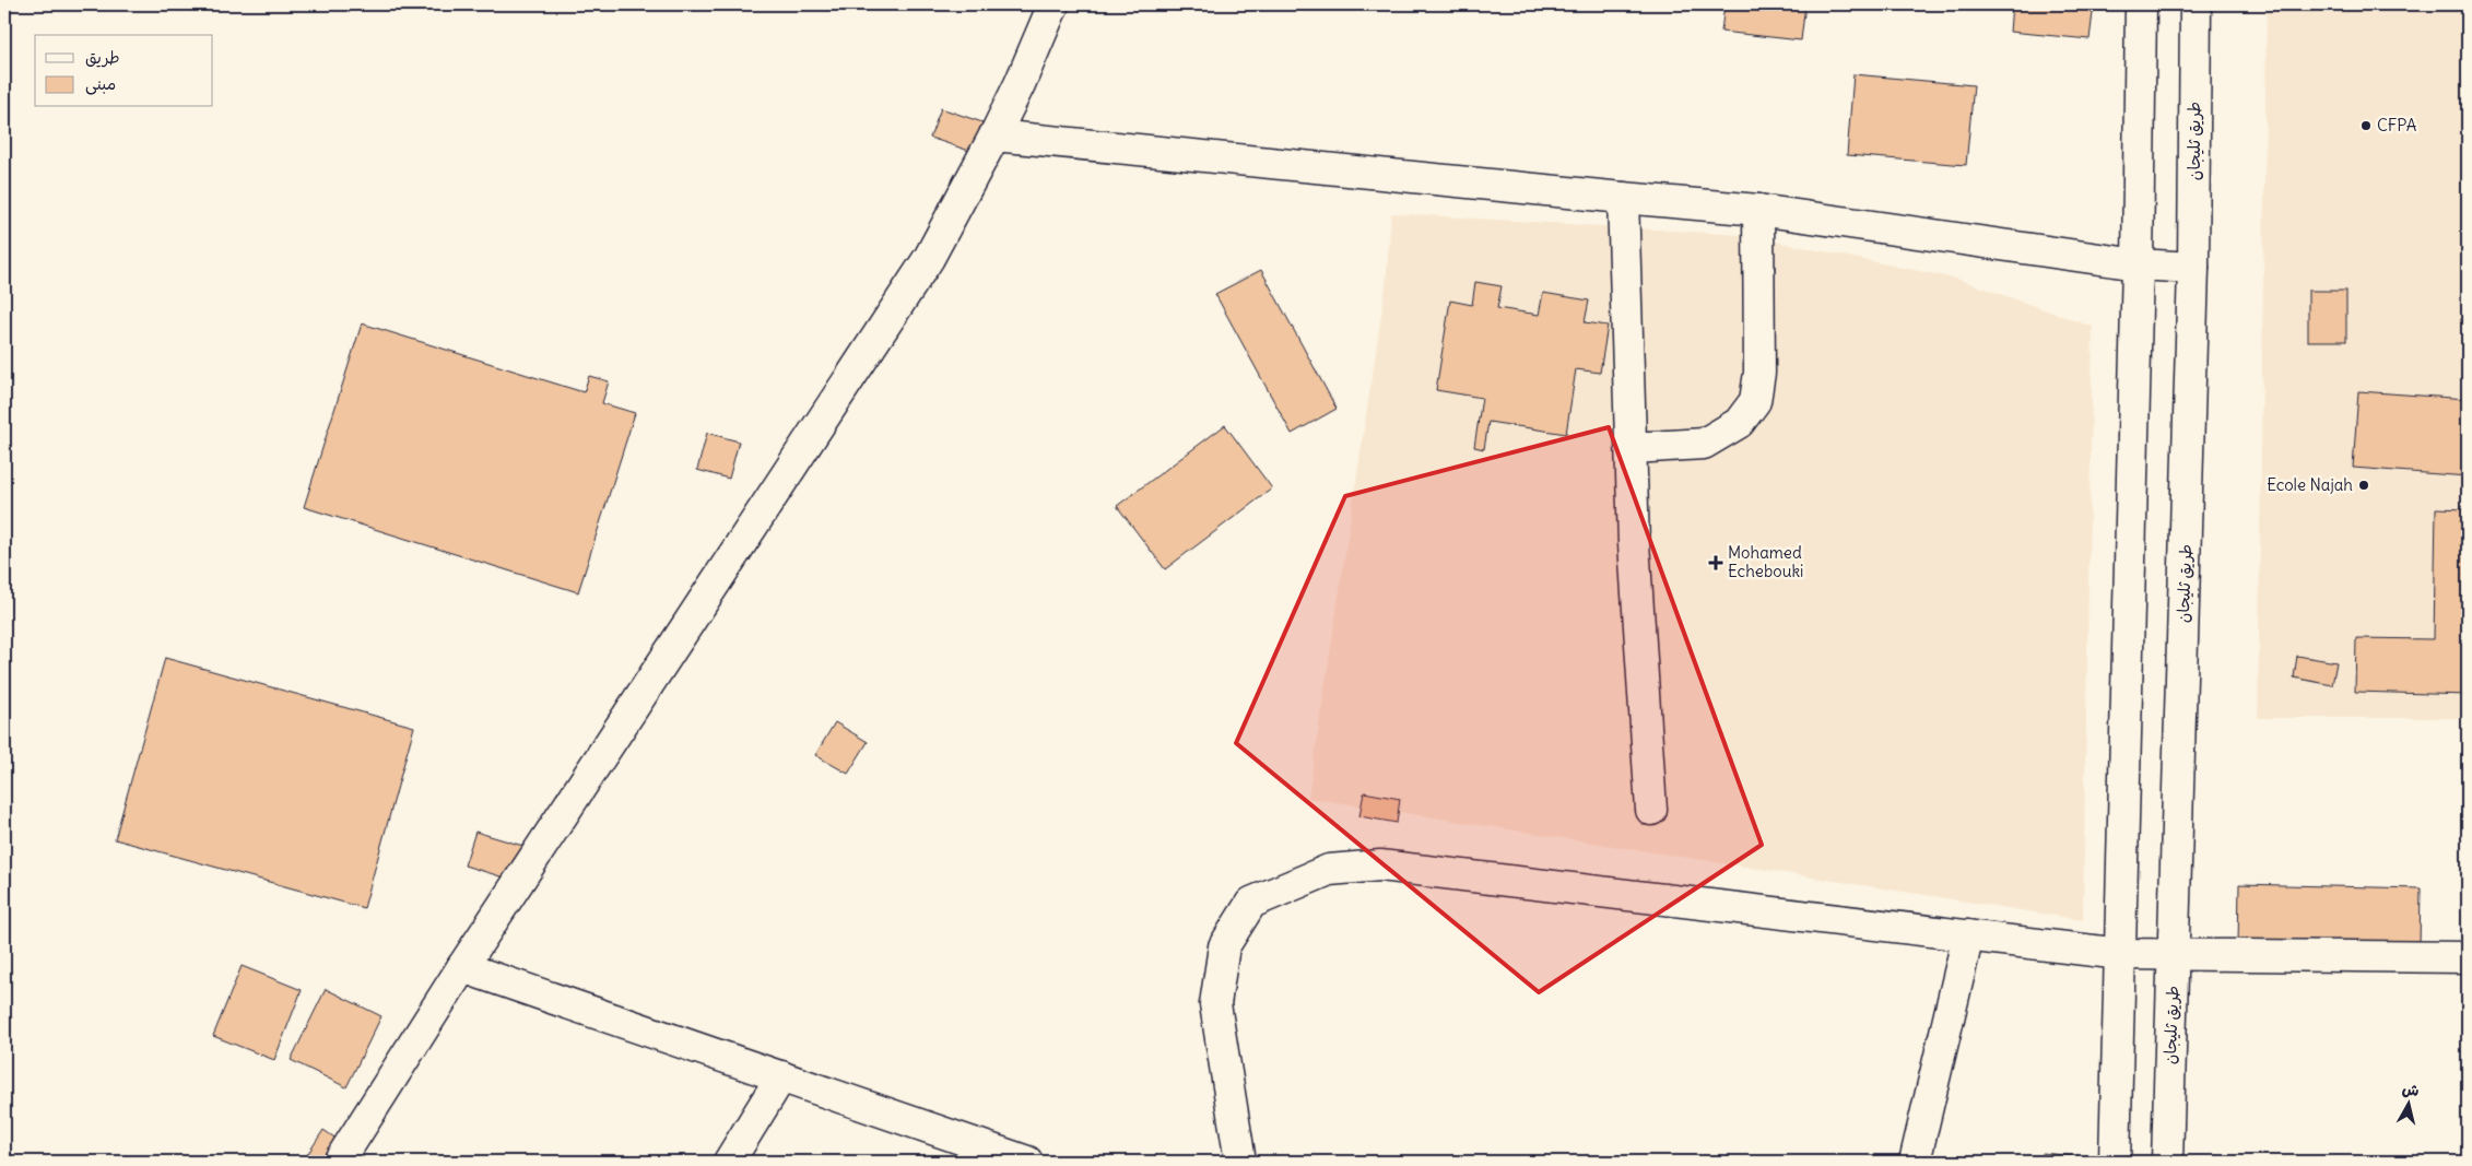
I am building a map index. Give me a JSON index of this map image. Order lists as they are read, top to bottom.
{
  "streets": {
    "street": ["طريق ثليجان"]
  },
  "places": {
    "other": ["CFPA", "Ecole Najah"],
    "health": ["Mohamed Echebouki"]
  },
  "legend": ["طريق", "مبنى"],
  "north": "top"
}
